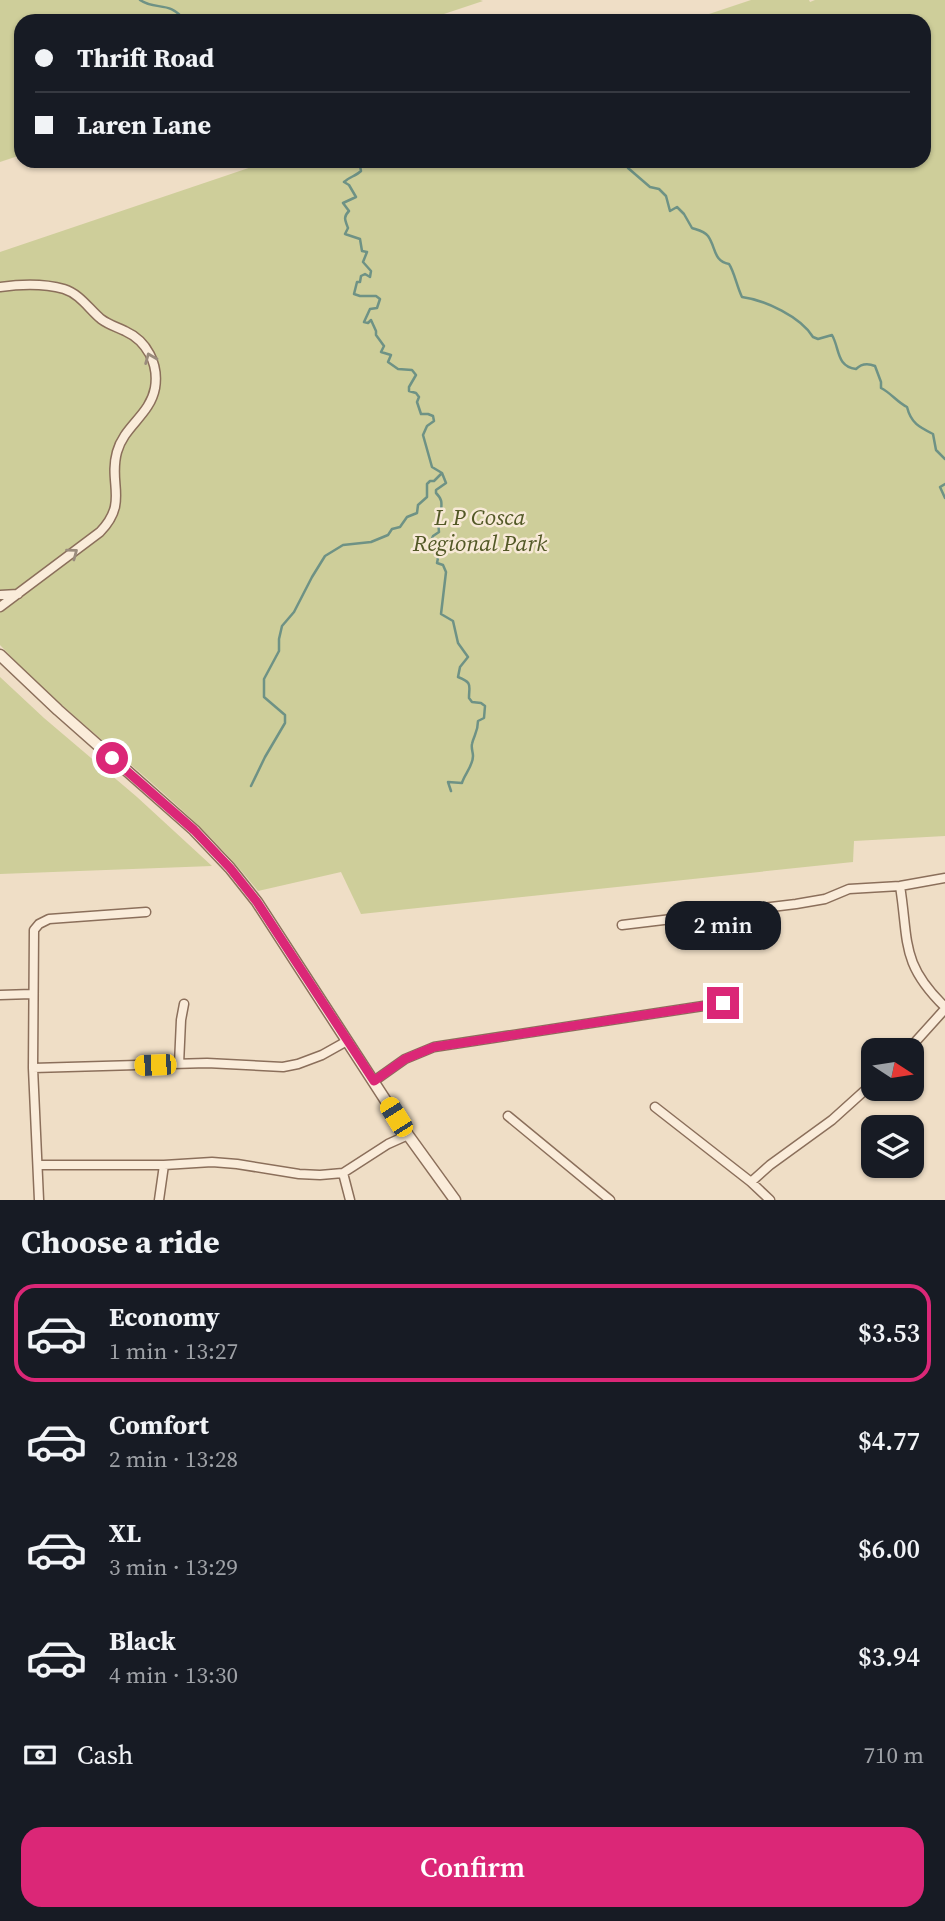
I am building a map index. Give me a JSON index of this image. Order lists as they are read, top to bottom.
{
  "parks": ["L P Cosca Regional Park"],
  "north": "right",
  "page": {
    "banner": ["Thrift Road", "Laren Lane"],
    "bubble": "2 min",
    "heading": "Choose a ride",
    "list": [
      {
        "name": "Economy",
        "note": "1 min · 13:27",
        "value": "$3.53"
      },
      {
        "name": "Comfort",
        "note": "2 min · 13:28",
        "value": "$4.77"
      },
      {
        "name": "XL",
        "note": "3 min · 13:29",
        "value": "$6.00"
      },
      {
        "name": "Black",
        "note": "4 min · 13:30",
        "value": "$3.94"
      }
    ],
    "pay": ["Cash", "710 m"],
    "buttons": "Confirm"
  }
}
